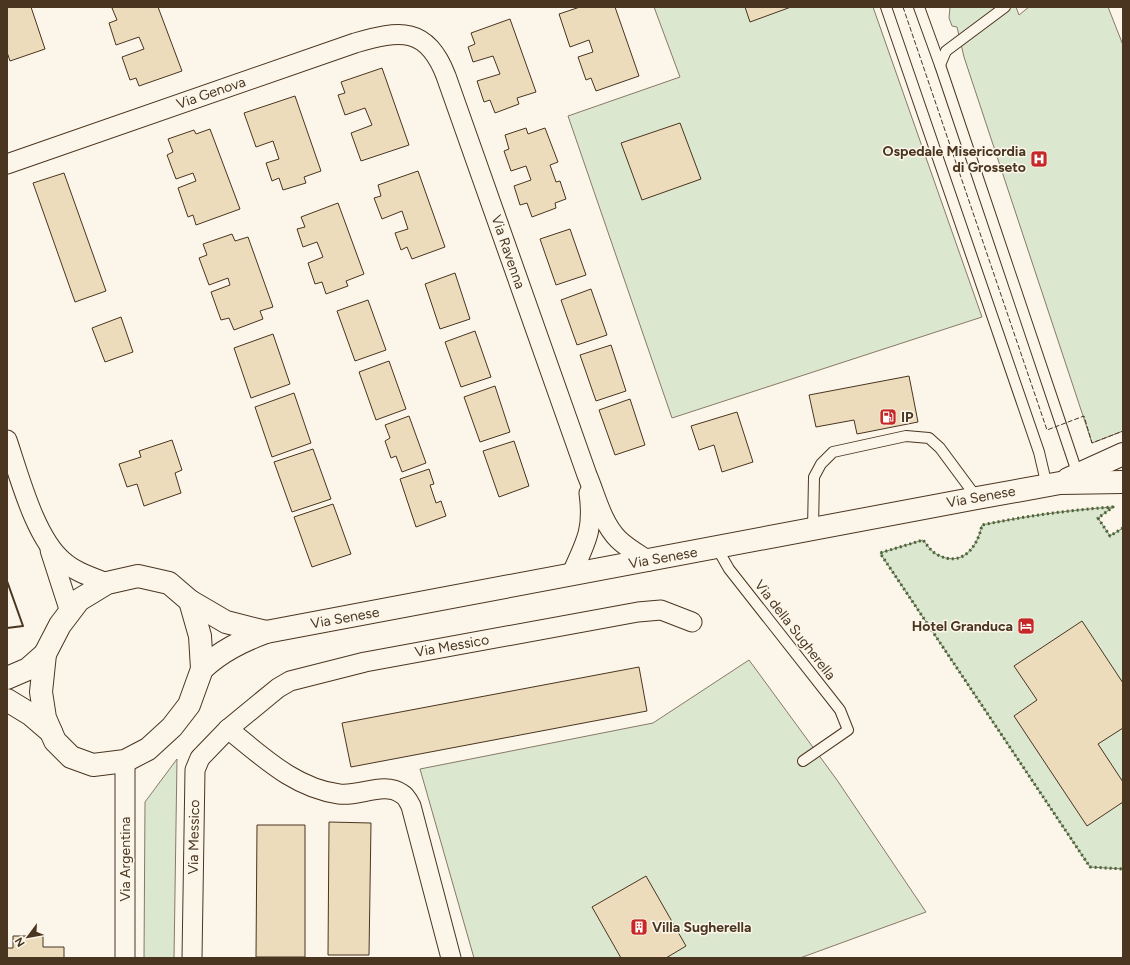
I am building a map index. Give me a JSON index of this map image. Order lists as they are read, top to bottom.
{
  "streets": {
    "main road": ["Via Senese"],
    "street": [
      "Via Genova",
      "Via Ravenna",
      "Via Messico",
      "Via Argentina"
    ],
    "lane": ["Via della Sugherella"]
  },
  "crossings": [
    ["Via Genova", "Via Ravenna"],
    ["Via Ravenna", "Via Senese"],
    ["Via Senese", "Via della Sugherella"]
  ],
  "places": {
    "hospital": ["Ospedale Misericordia di Grosseto"],
    "fuel station": ["IP"],
    "hotel": ["Hotel Granduca"],
    "building": ["Villa Sugherella"]
  },
  "north": "bottom left"
}
